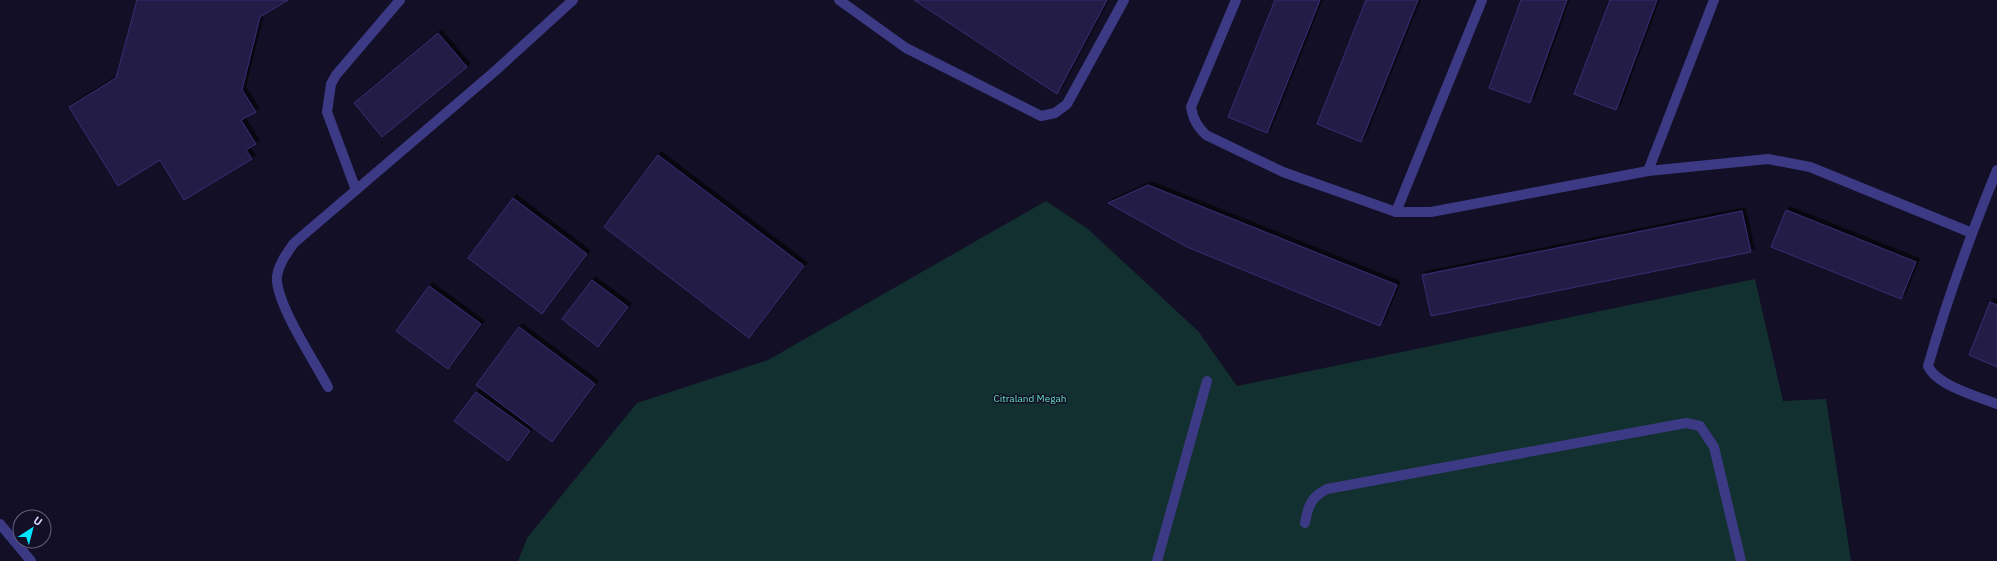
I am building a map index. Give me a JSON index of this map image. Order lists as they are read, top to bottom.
{
  "parks": ["Citraland Megah"],
  "north": "top right"
}
